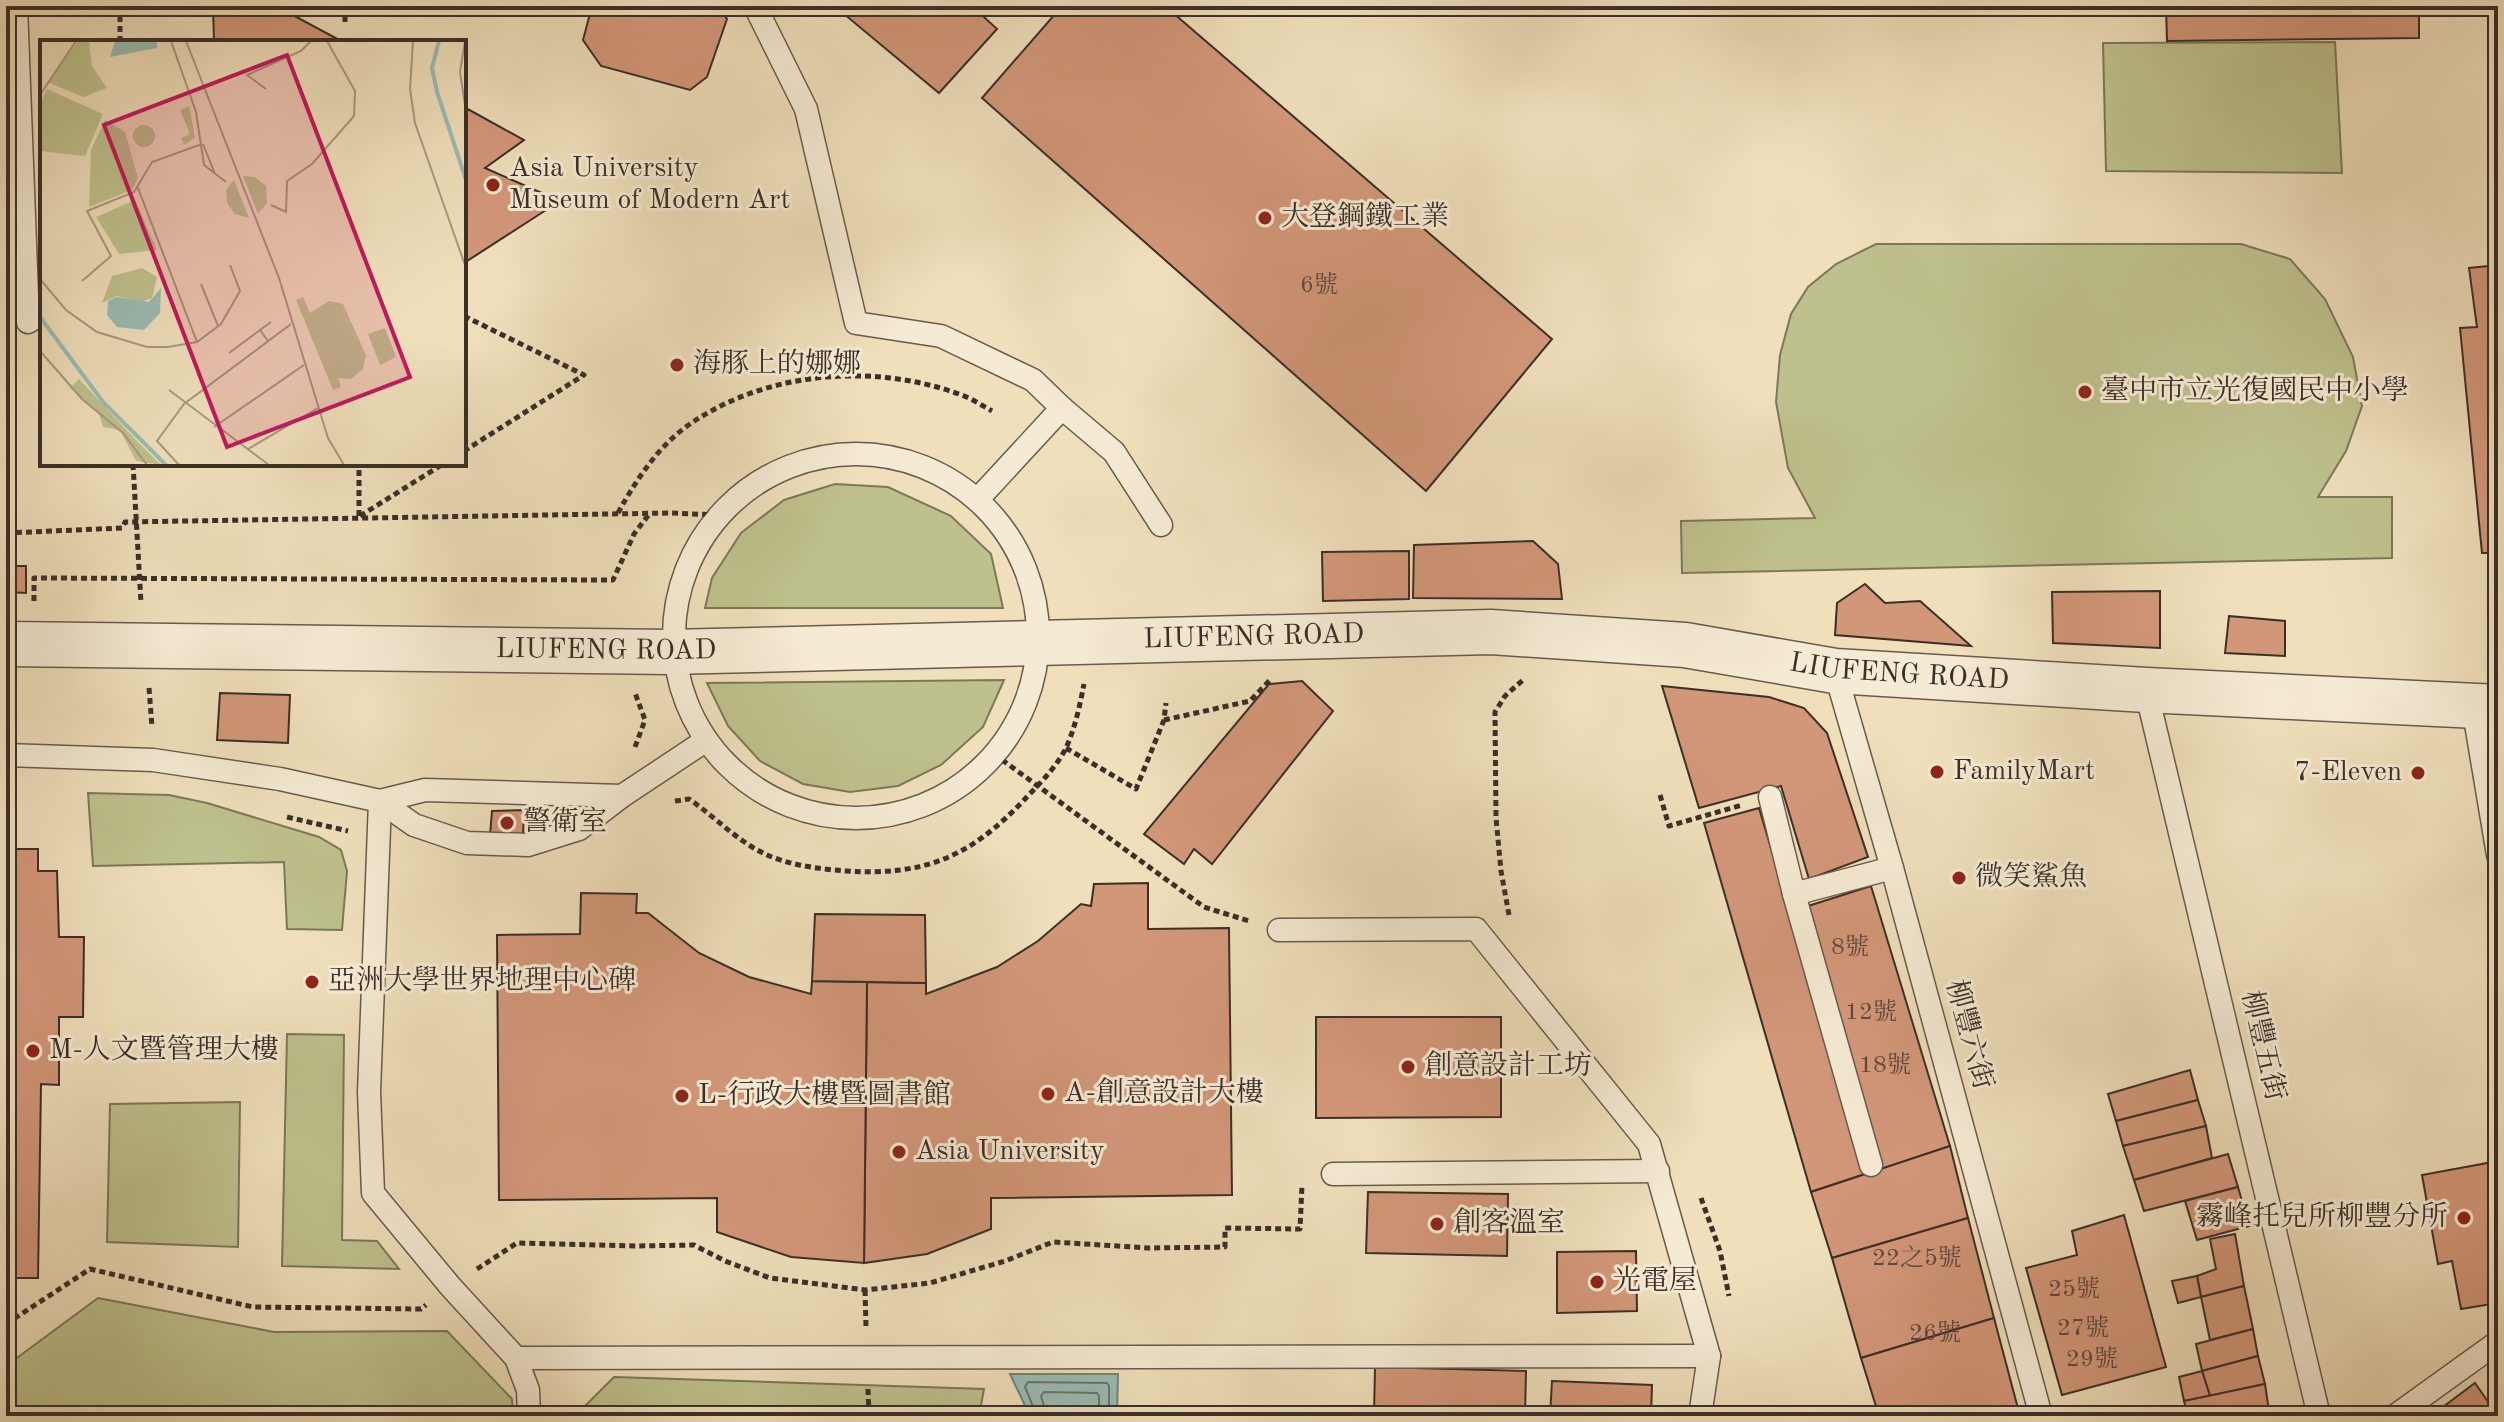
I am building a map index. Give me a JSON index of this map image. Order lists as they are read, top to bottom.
{
  "streets": {
    "street": ["LIUFENG ROAD"],
    "lane": ["柳豐六街", "柳豐五街"]
  },
  "crossings": [
    ["LIUFENG ROAD", "柳豐六街"],
    ["LIUFENG ROAD", "柳豐五街"]
  ],
  "places": [
    "Asia University Museum of Modern Art",
    "大登鋼鐵工業",
    "海豚上的娜娜",
    "臺中市立光復國民中小學",
    "FamilyMart",
    "7-Eleven",
    "警衛室",
    "微笑鯊魚",
    "亞洲大學世界地理中心碑",
    "M-人文暨管理大樓",
    "創意設計工坊",
    "A-創意設計大樓",
    "L-行政大樓暨圖書館",
    "Asia University",
    "霧峰托兒所柳豐分所",
    "創客溫室",
    "光電屋"
  ],
  "house_numbers": [
    "6號",
    "8號",
    "12號",
    "18號",
    "22之5號",
    "25號",
    "27號",
    "26號",
    "29號"
  ]
}
